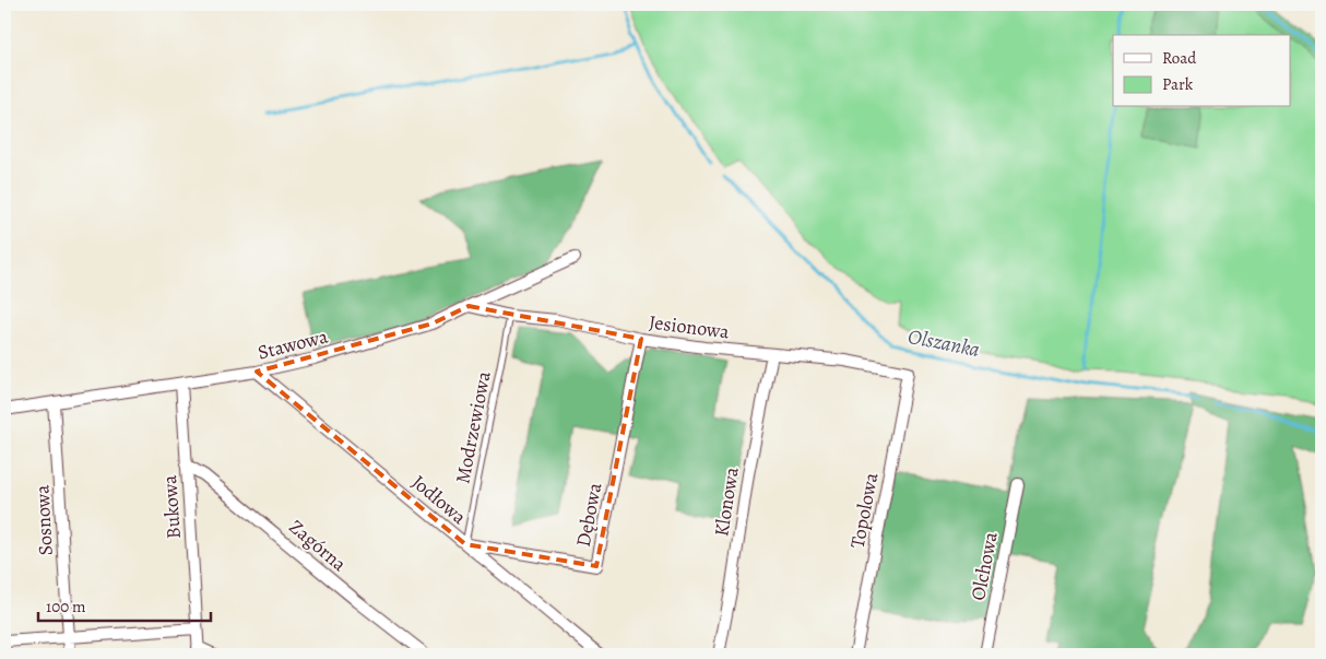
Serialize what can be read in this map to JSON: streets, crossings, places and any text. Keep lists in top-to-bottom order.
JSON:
{
  "streets": {
    "street": [
      "Jesionowa",
      "Stawowa",
      "Jodłowa",
      "Klonowa",
      "Bukowa",
      "Topolowa",
      "Dębowa",
      "Sosnowa",
      "Zagórna",
      "Olchowa"
    ],
    "lane": ["Modrzewiowa"]
  },
  "crossings": [
    ["Jesionowa", "Stawowa"],
    ["Jesionowa", "Modrzewiowa"],
    ["Jesionowa", "Klonowa"],
    ["Jesionowa", "Topolowa"],
    ["Jesionowa", "Dębowa"],
    ["Stawowa", "Jodłowa"],
    ["Stawowa", "Bukowa"],
    ["Stawowa", "Sosnowa"],
    ["Modrzewiowa", "Jodłowa"],
    ["Modrzewiowa", "Dębowa"],
    ["Jodłowa", "Dębowa"],
    ["Bukowa", "Zagórna"]
  ],
  "water": ["Olszanka"],
  "legend": ["Road", "Park"],
  "scale_bar": "100 m"
}
